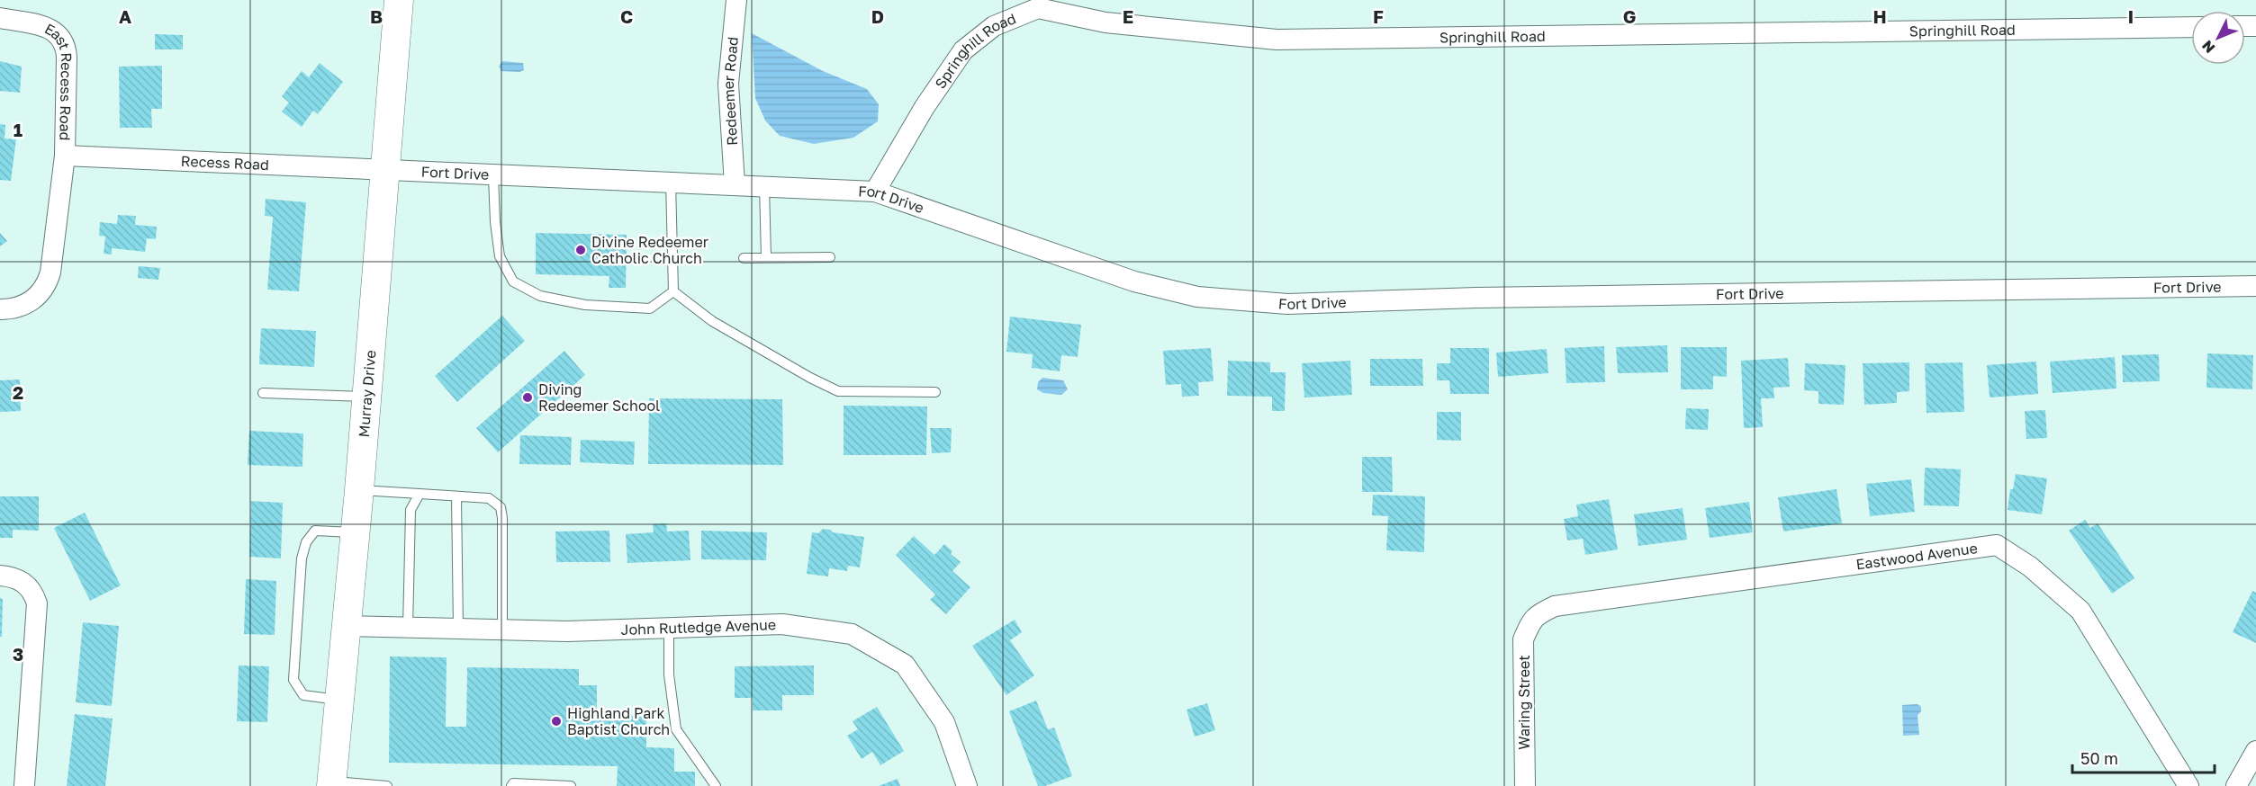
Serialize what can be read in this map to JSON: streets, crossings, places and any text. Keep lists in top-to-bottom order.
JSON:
{
  "streets": {
    "street": [
      "Springhill Road",
      "East Recess Road",
      "Redeemer Road",
      "Recess Road",
      "Fort Drive",
      "Murray Drive",
      "Eastwood Avenue",
      "John Rutledge Avenue",
      "Waring Street"
    ]
  },
  "crossings": [
    ["Springhill Road", "Fort Drive"],
    ["East Recess Road", "Recess Road"],
    ["Redeemer Road", "Fort Drive"],
    ["Recess Road", "Fort Drive"],
    ["Recess Road", "Murray Drive"],
    ["Fort Drive", "Murray Drive"],
    ["Murray Drive", "John Rutledge Avenue"],
    ["Eastwood Avenue", "Waring Street"]
  ],
  "places": ["Divine Redeemer Catholic Church", "Diving Redeemer School", "Highland Park Baptist Church"],
  "scale_bar": "50 m",
  "north": "bottom left",
  "grid": {
    "columns": [
      "A",
      "B",
      "C",
      "D",
      "E",
      "F",
      "G",
      "H",
      "I"
    ],
    "rows": ["1", "2", "3"]
  }
}
